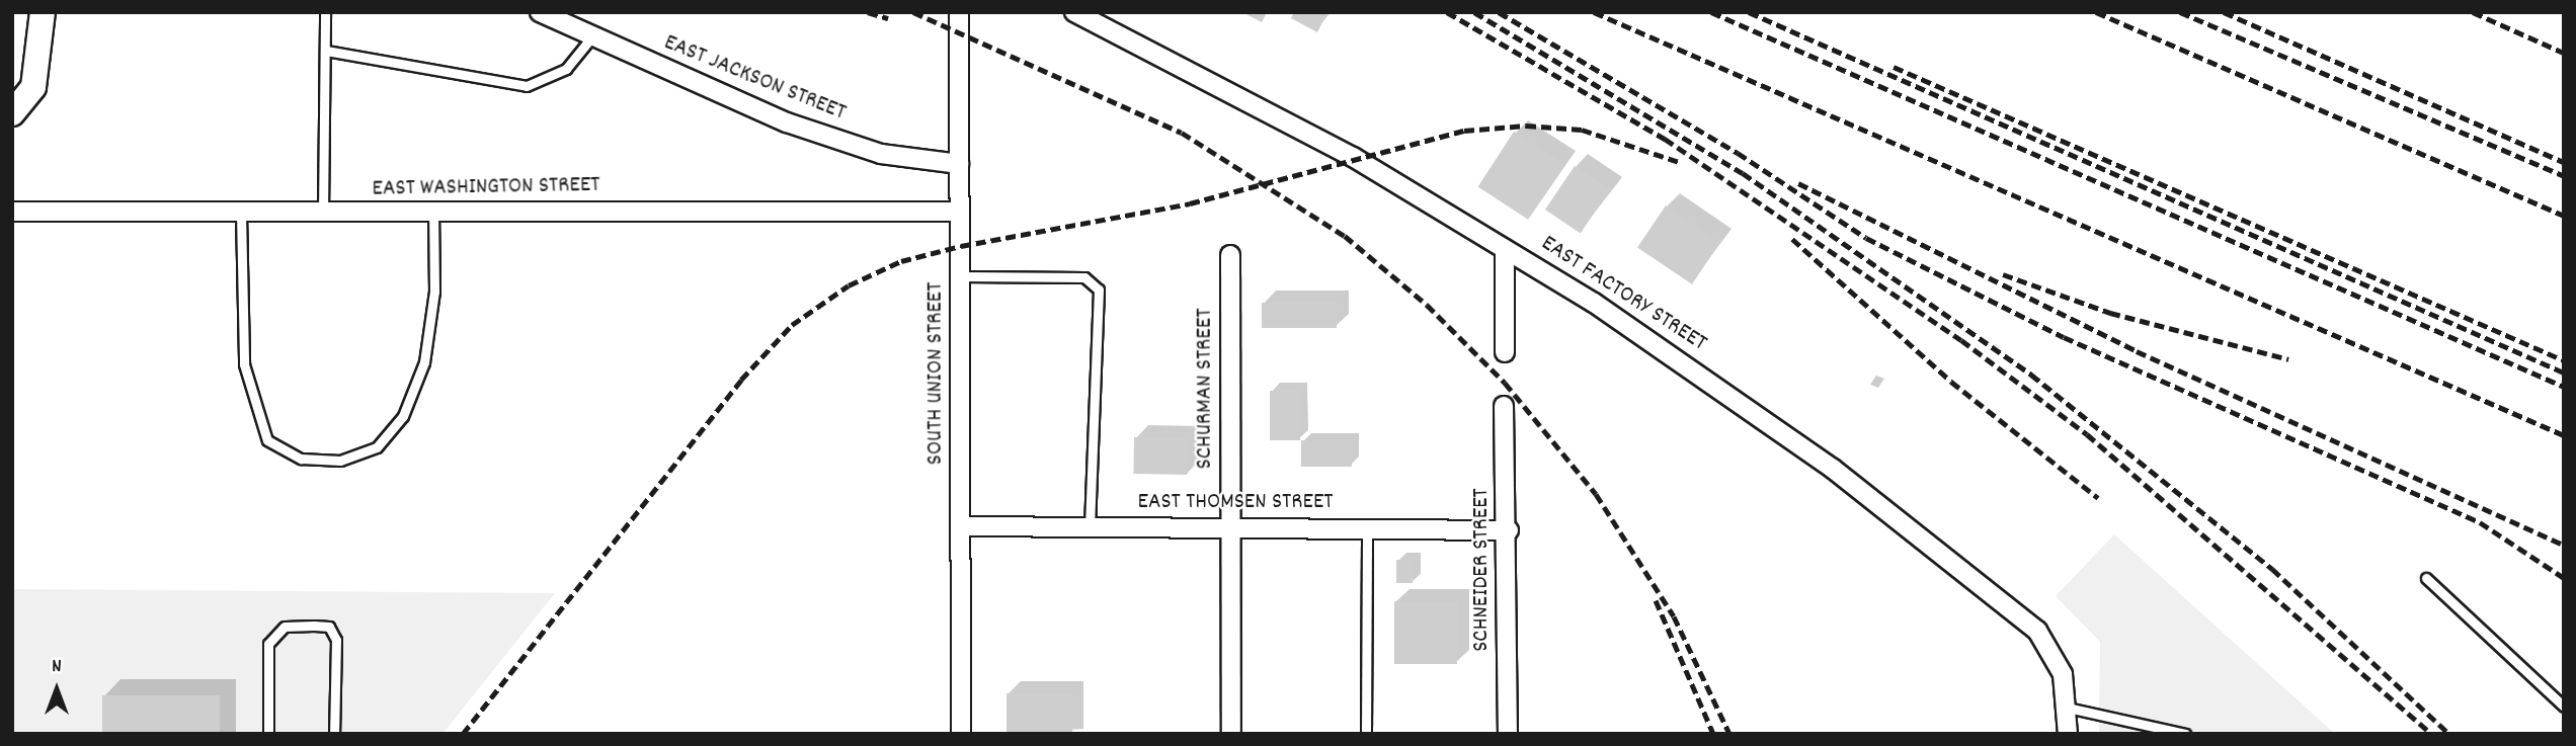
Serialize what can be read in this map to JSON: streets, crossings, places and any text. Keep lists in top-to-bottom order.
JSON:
{
  "streets": {
    "street": [
      "EAST JACKSON STREET",
      "EAST WASHINGTON STREET",
      "EAST FACTORY STREET",
      "SOUTH UNION STREET",
      "SCHURMAN STREET",
      "EAST THOMSEN STREET",
      "SCHNEIDER STREET"
    ]
  },
  "crossings": [
    ["EAST JACKSON STREET", "SOUTH UNION STREET"],
    ["EAST WASHINGTON STREET", "SOUTH UNION STREET"],
    ["SOUTH UNION STREET", "EAST THOMSEN STREET"],
    ["SCHURMAN STREET", "EAST THOMSEN STREET"],
    ["EAST THOMSEN STREET", "SCHNEIDER STREET"]
  ],
  "north": "top"
}
